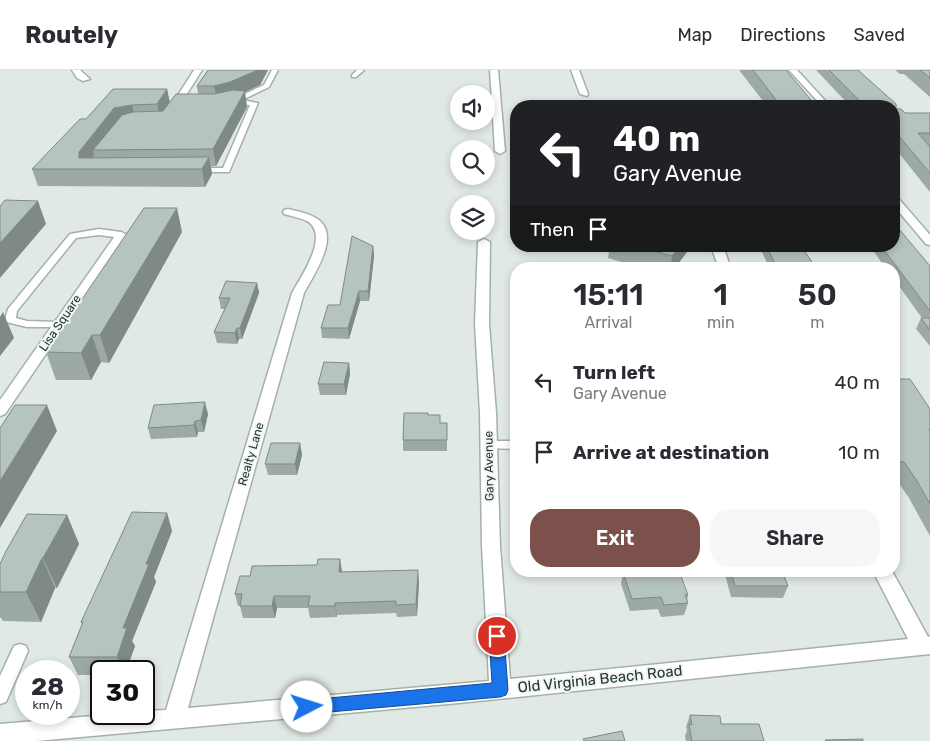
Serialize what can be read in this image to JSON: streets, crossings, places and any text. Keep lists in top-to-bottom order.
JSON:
{
  "streets": {
    "street": [
      "Lisa Square",
      "Realty Lane",
      "Gary Avenue",
      "Old Virginia Beach Road"
    ]
  },
  "crossings": [
    ["Realty Lane", "Old Virginia Beach Road"],
    ["Gary Avenue", "Old Virginia Beach Road"]
  ],
  "page": {
    "header": "Routely",
    "nav": ["Map", "Directions", "Saved"],
    "turn": ["40 m", "Gary Avenue"],
    "then": "Then",
    "eta": [
      "15:11",
      "Arrival",
      "1",
      "min",
      "50",
      "m"
    ],
    "list": [
      {
        "name": "Turn left",
        "note": "Gary Avenue",
        "value": "40 m"
      },
      {
        "name": "Arrive at destination",
        "value": "10 m"
      }
    ],
    "buttons": ["Exit", "Share"],
    "speed": "28 km/h",
    "limit": "30"
  }
}
